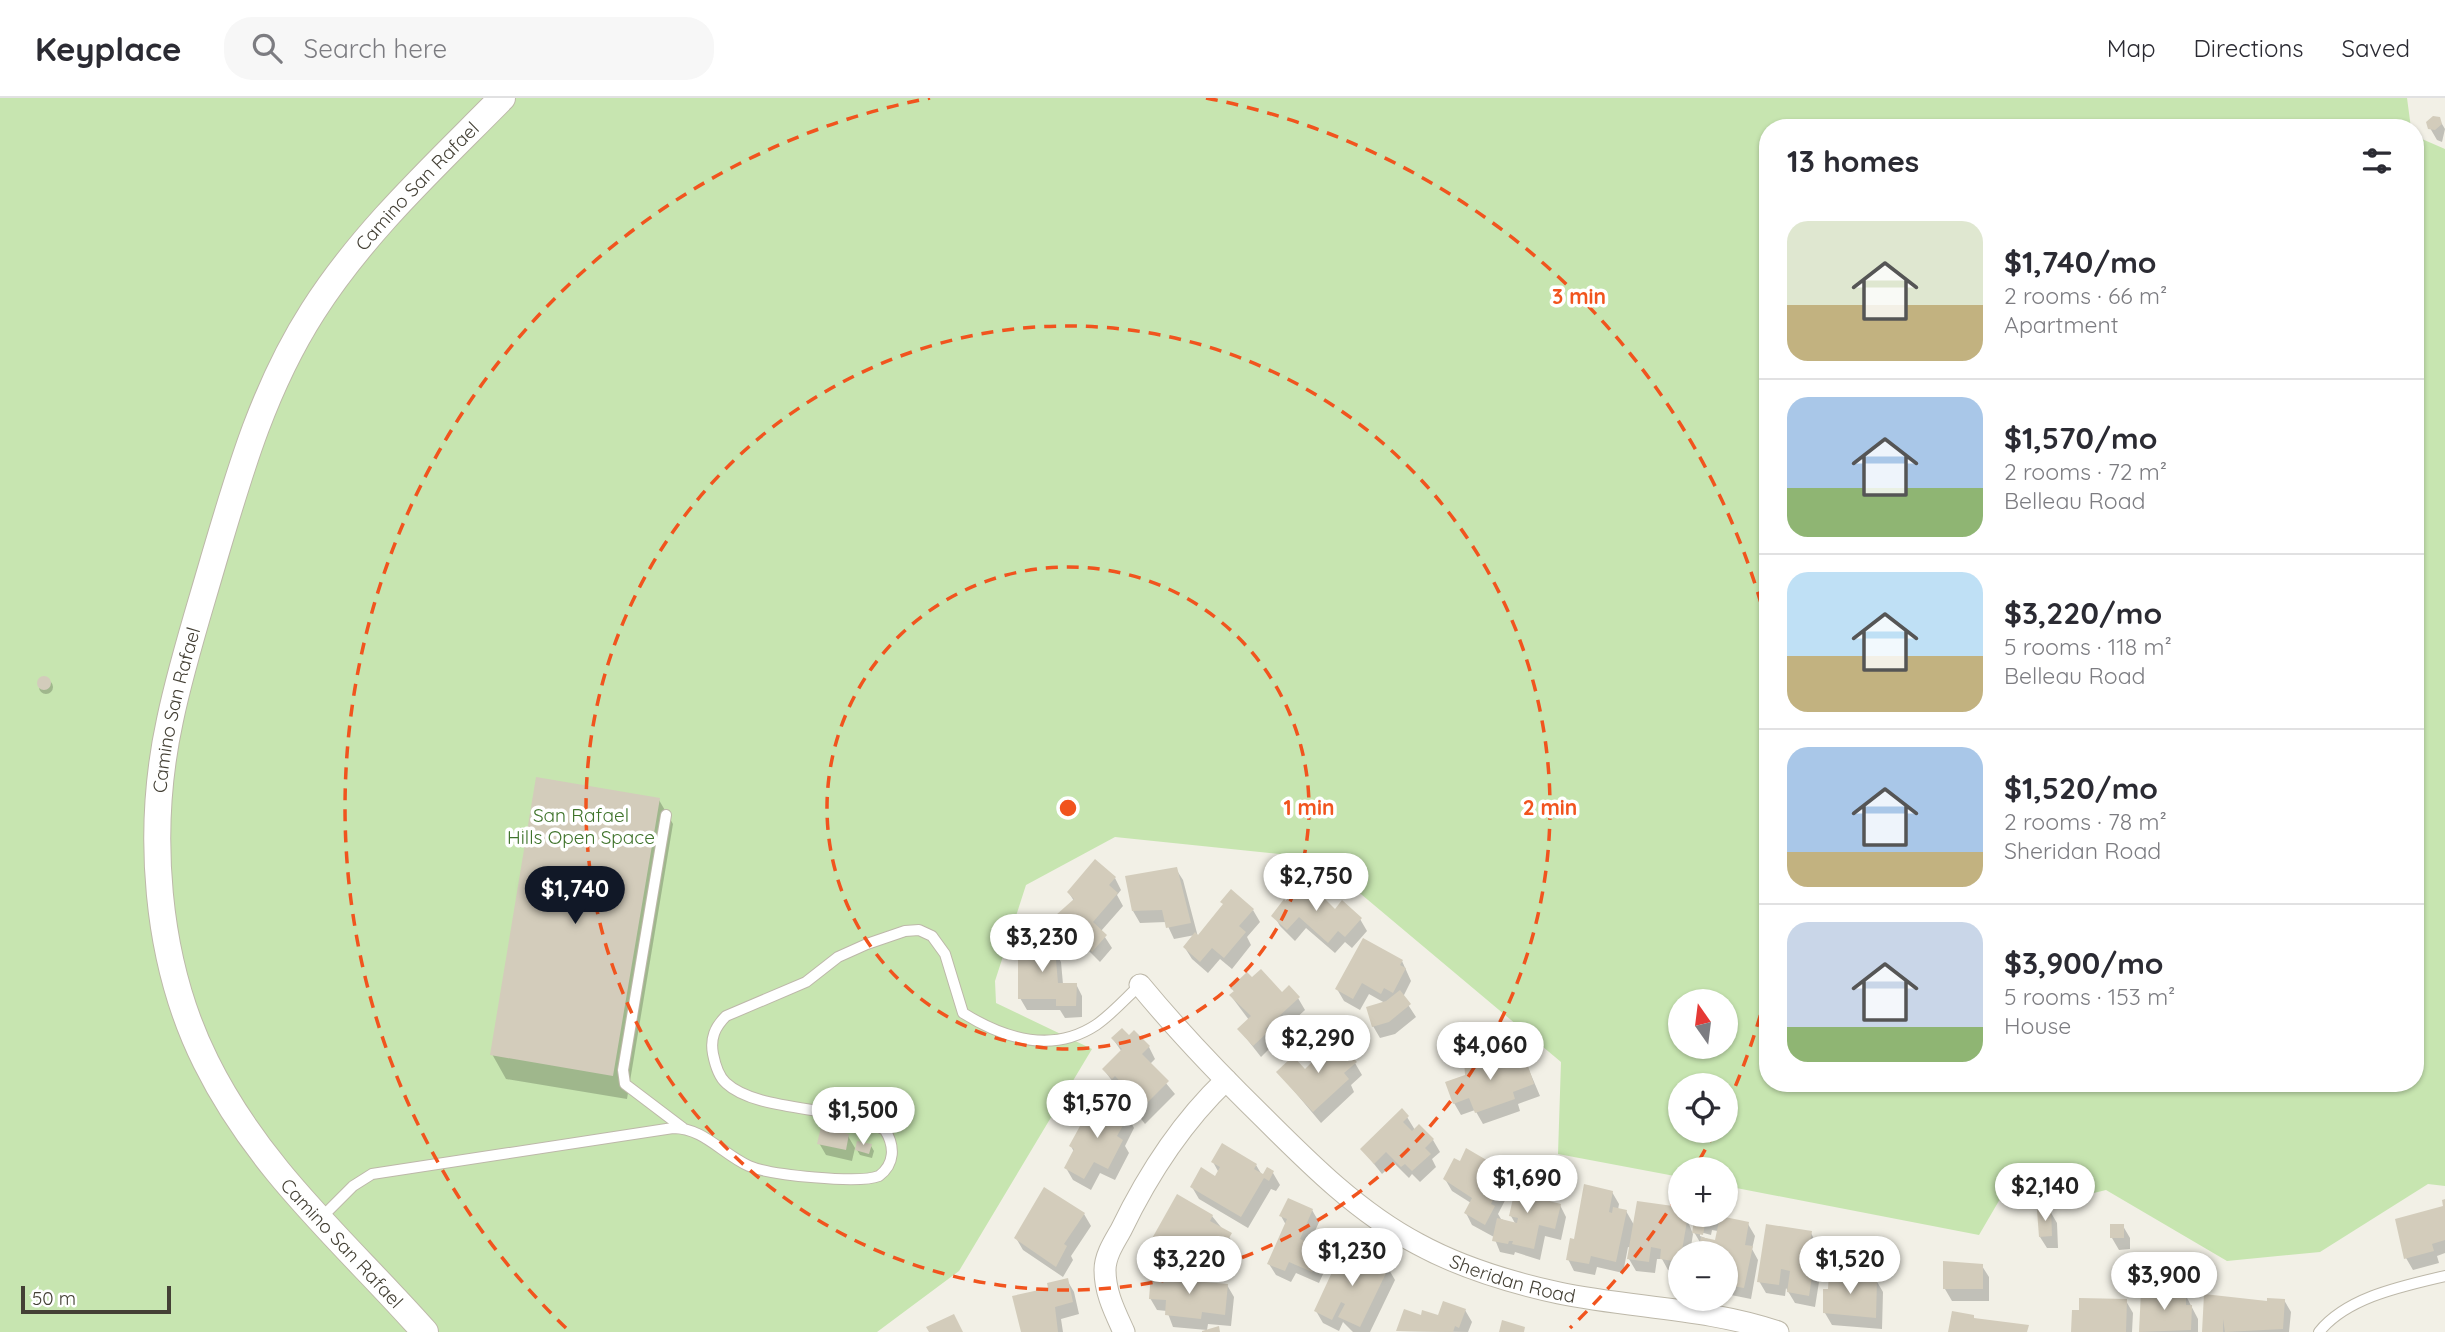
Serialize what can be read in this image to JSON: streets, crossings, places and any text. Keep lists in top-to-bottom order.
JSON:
{
  "streets": {
    "street": ["Camino San Rafael", "Sheridan Road"]
  },
  "parks": ["San Rafael Hills Open Space"],
  "scale_bar": "50 m",
  "north": "top",
  "page": {
    "header": "Keyplace",
    "search": "Search here",
    "nav": ["Map", "Directions", "Saved"],
    "heading": "13 homes",
    "list": [
      {
        "name": "$1,740/mo",
        "note": "2 rooms · 66 m² · Apartment"
      },
      {
        "name": "$1,570/mo",
        "note": "2 rooms · 72 m² · Belleau Road"
      },
      {
        "name": "$3,220/mo",
        "note": "5 rooms · 118 m² · Belleau Road"
      },
      {
        "name": "$1,520/mo",
        "note": "2 rooms · 78 m² · Sheridan Road"
      },
      {
        "name": "$3,900/mo",
        "note": "5 rooms · 153 m² · House"
      }
    ],
    "price": [
      "$2,750",
      "$1,740",
      "$3,230",
      "$2,290",
      "$4,060",
      "$1,570",
      "$1,500",
      "$1,690",
      "$2,140",
      "$1,230",
      "$3,220",
      "$1,520",
      "$3,900"
    ],
    "map_buttons": ["+", "−"],
    "scale": "50 m"
  },
  "rings": ["3 min", "1 min", "2 min"]
}
